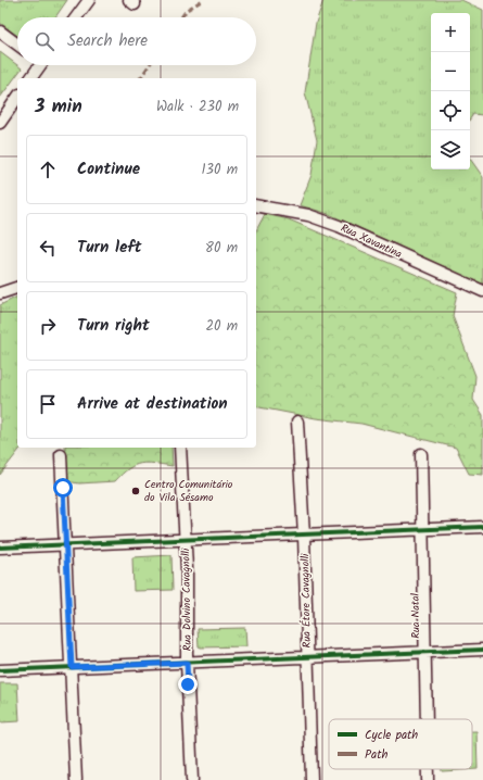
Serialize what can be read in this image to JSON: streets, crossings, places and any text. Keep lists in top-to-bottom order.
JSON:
{
  "streets": {
    "street": [
      "Rua Xavantina",
      "Rua Dolvino Cavagnolli",
      "Rua Étore Cavagnolli",
      "Rua Natal"
    ]
  },
  "places": ["Centro Comunitário do Vila Sésamo"],
  "legend": ["Cycle path", "Path"],
  "page": {
    "map_buttons": ["+", "−"],
    "search": "Search here",
    "heading": ["3 min", "Walk · 230 m"],
    "list": [
      ["Continue", "130 m"],
      ["Turn left", "80 m"],
      ["Turn right", "20 m"],
      "Arrive at destination"
    ]
  }
}
